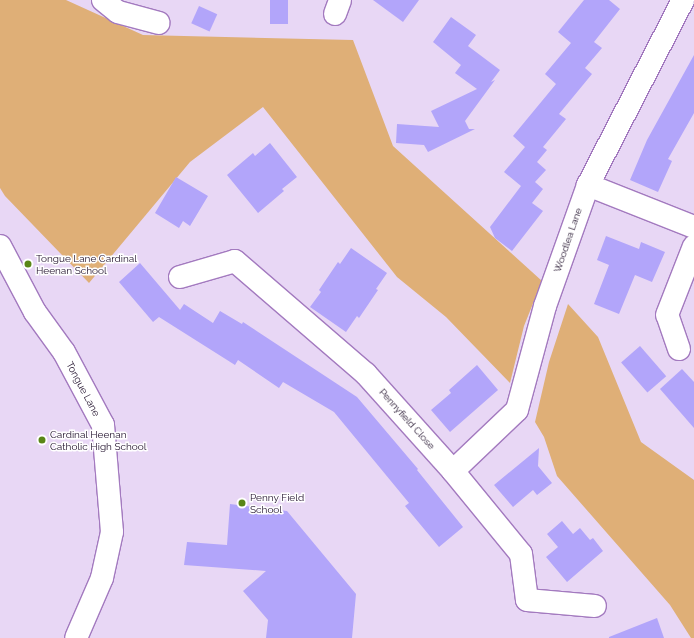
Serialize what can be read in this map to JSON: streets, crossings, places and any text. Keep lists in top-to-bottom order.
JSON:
{
  "streets": {
    "street": ["Woodlea Lane", "Tongue Lane", "Pennyfield Close"]
  },
  "crossings": [
    ["Woodlea Lane", "Pennyfield Close"]
  ],
  "places": ["Tongue Lane Cardinal Heenan School", "Cardinal Heenan Catholic High School", "Penny Field School"]
}
